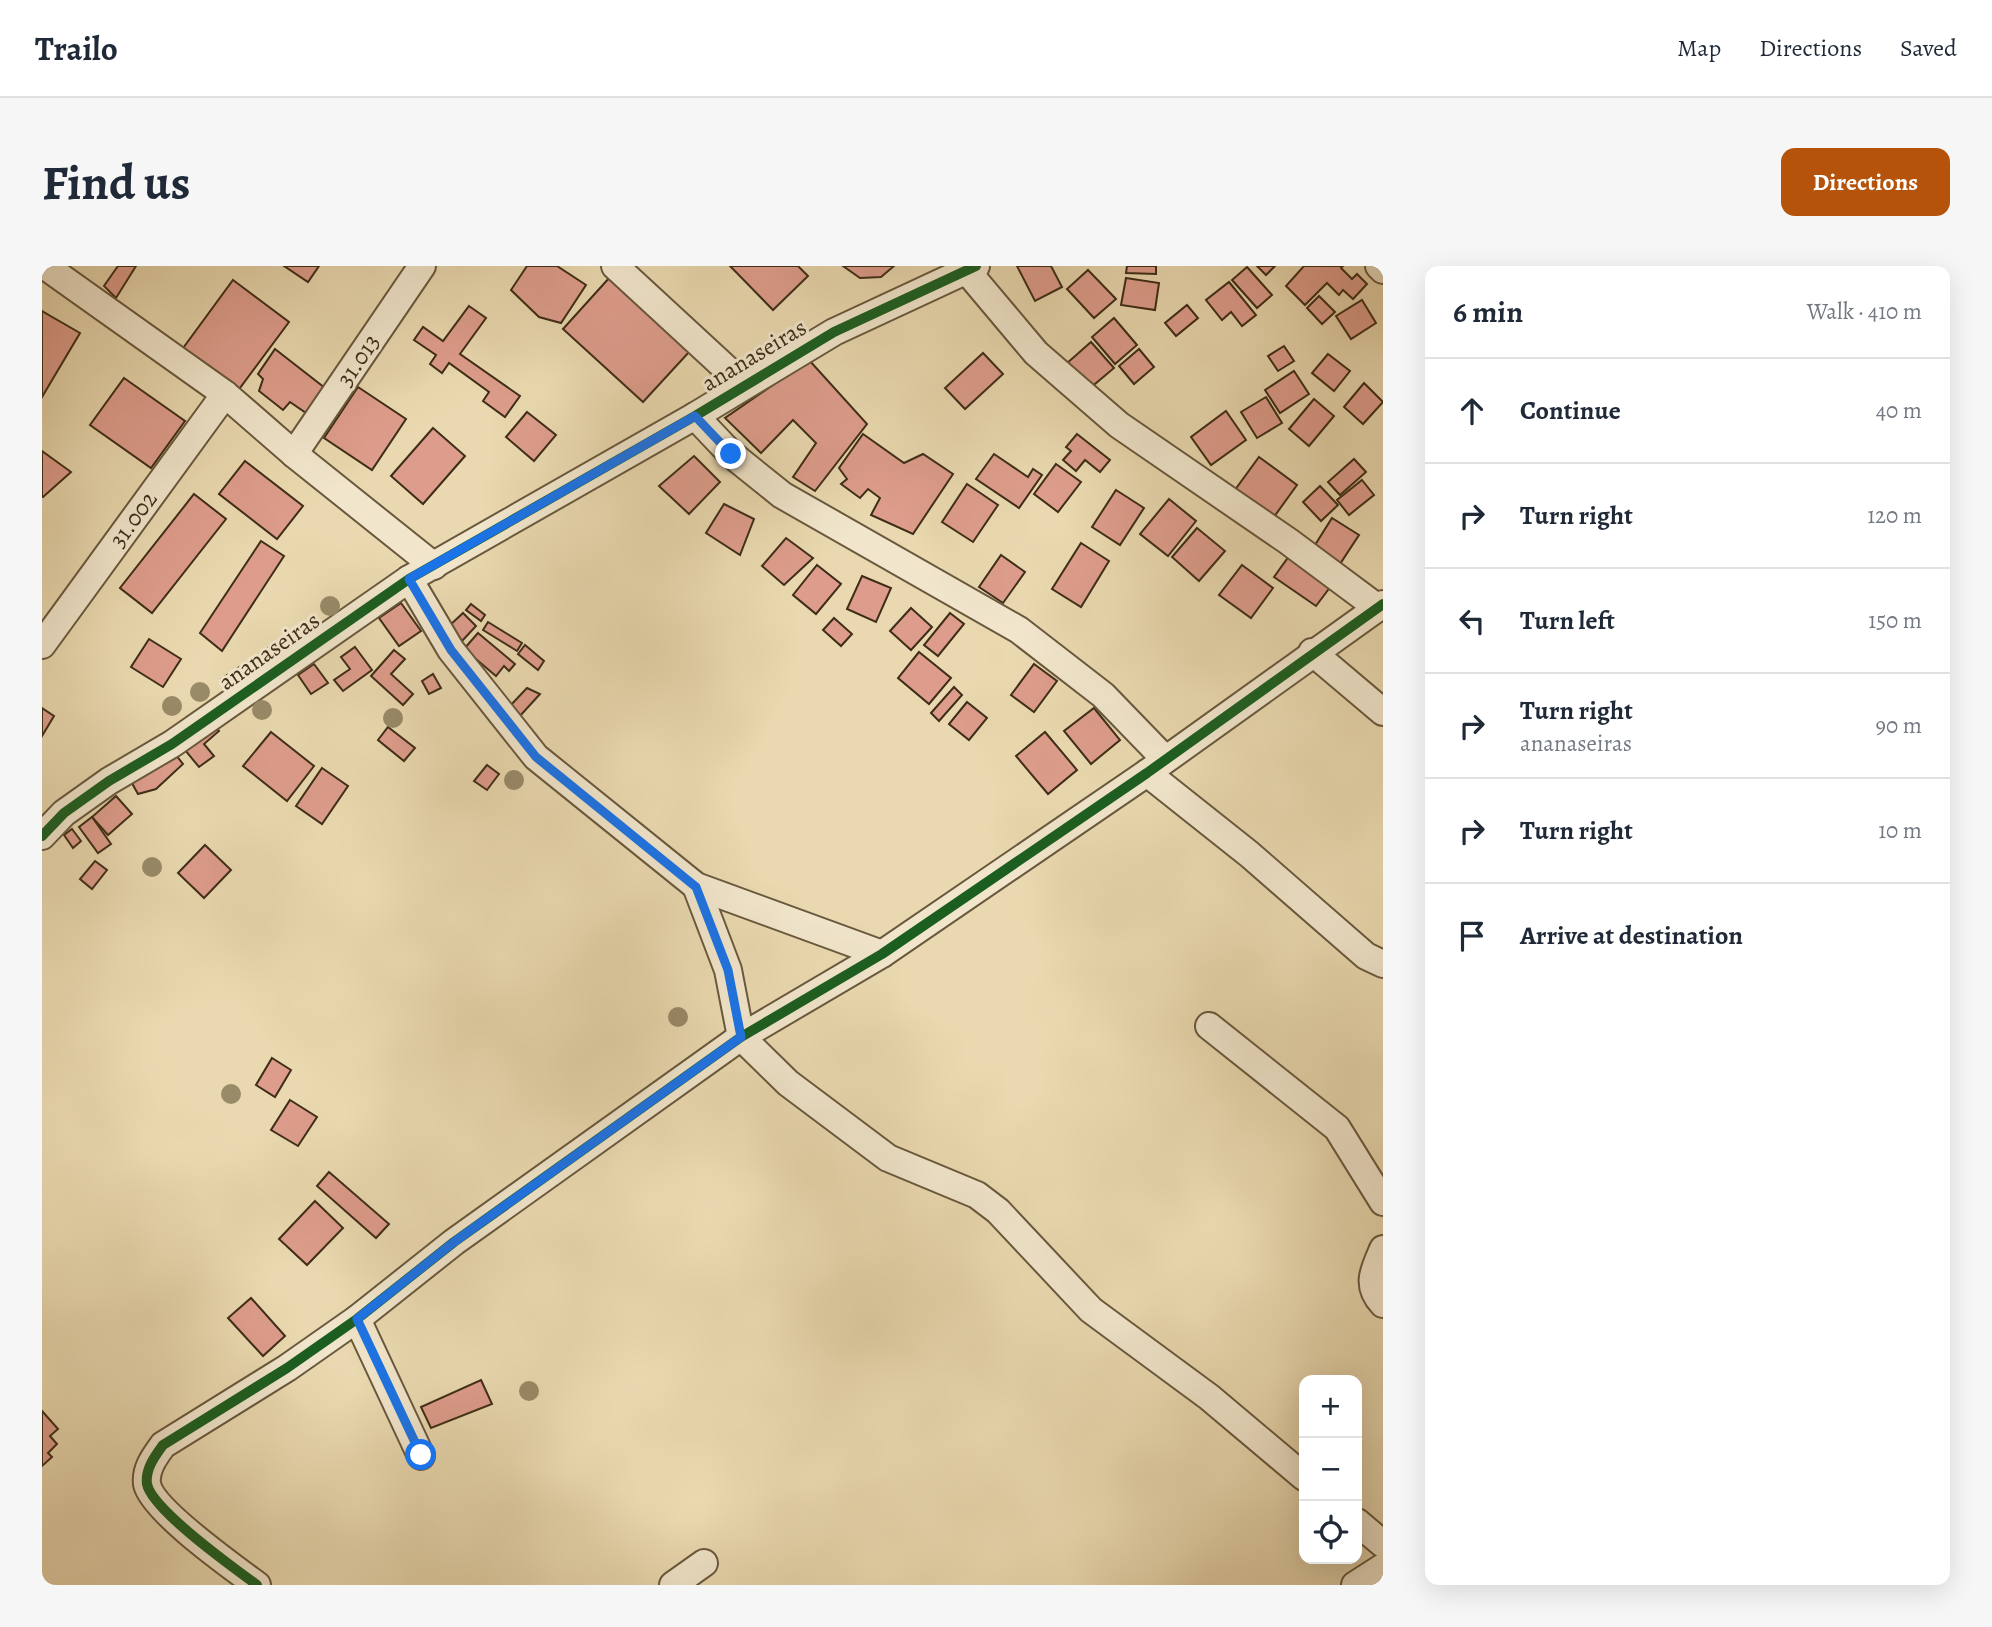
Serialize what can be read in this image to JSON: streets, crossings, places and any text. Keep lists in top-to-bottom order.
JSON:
{
  "streets": {
    "street": ["ananaseiras", "31.013", "31.002"]
  },
  "page": {
    "header": "Trailo",
    "nav": ["Map", "Directions", "Saved"],
    "buttons": "Directions",
    "title": "Find us",
    "heading": ["6 min", "Walk · 410 m"],
    "list": [
      ["Continue", "40 m"],
      ["Turn right", "120 m"],
      ["Turn left", "150 m"],
      ["Turn right", "ananaseiras", "90 m"],
      ["Turn right", "10 m"],
      "Arrive at destination"
    ],
    "map_buttons": ["+", "−"]
  }
}
